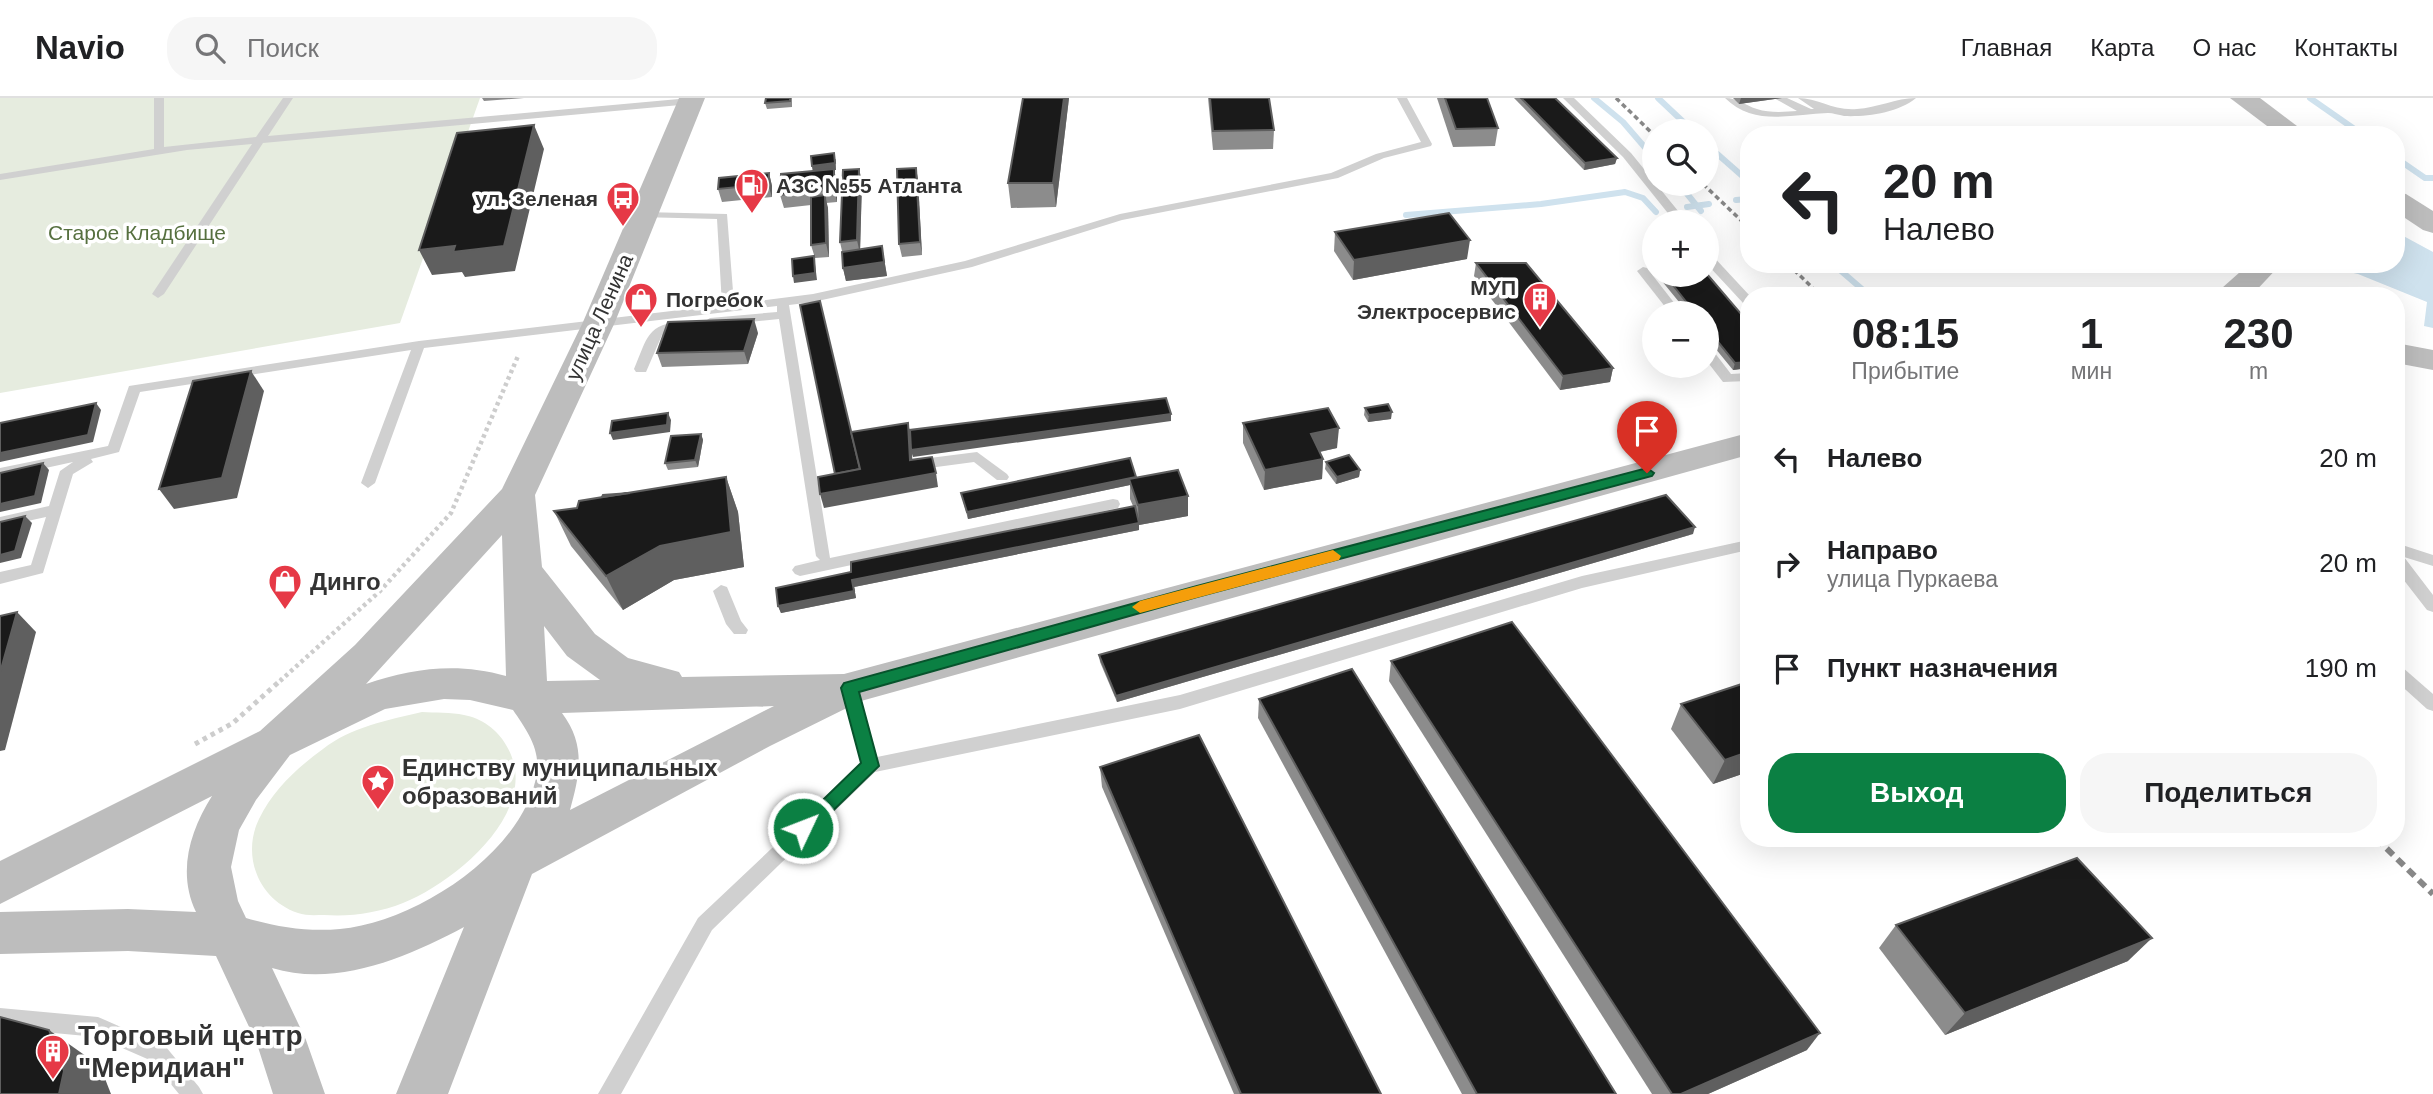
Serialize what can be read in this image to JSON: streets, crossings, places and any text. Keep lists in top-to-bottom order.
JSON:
{
  "streets": {
    "main road": ["улица Ленина"]
  },
  "parks": ["Старое Кладбище"],
  "places": {
    "fuel station": ["АЗС №55 Атланта"],
    "bus stop": ["ул. Зеленая"],
    "shop": ["Погребок", "Динго"],
    "building": ["МУП Электросервис", "Торговый центр \"Меридиан\""],
    "place": ["Единству муниципальных образований"]
  },
  "page": {
    "header": "Navio",
    "search": "Поиск",
    "nav": [
      "Главная",
      "Карта",
      "О нас",
      "Контакты"
    ],
    "map_buttons": ["+", "−"],
    "turn": ["20 m", "Налево"],
    "eta": [
      "08:15",
      "Прибытие",
      "1",
      "мин",
      "230",
      "m"
    ],
    "list": [
      {
        "name": "Налево",
        "value": "20 m"
      },
      {
        "name": "Направо",
        "note": "улица Пуркаева",
        "value": "20 m"
      },
      {
        "name": "Пункт назначения",
        "value": "190 m"
      }
    ],
    "buttons": ["Выход", "Поделиться"]
  }
}
